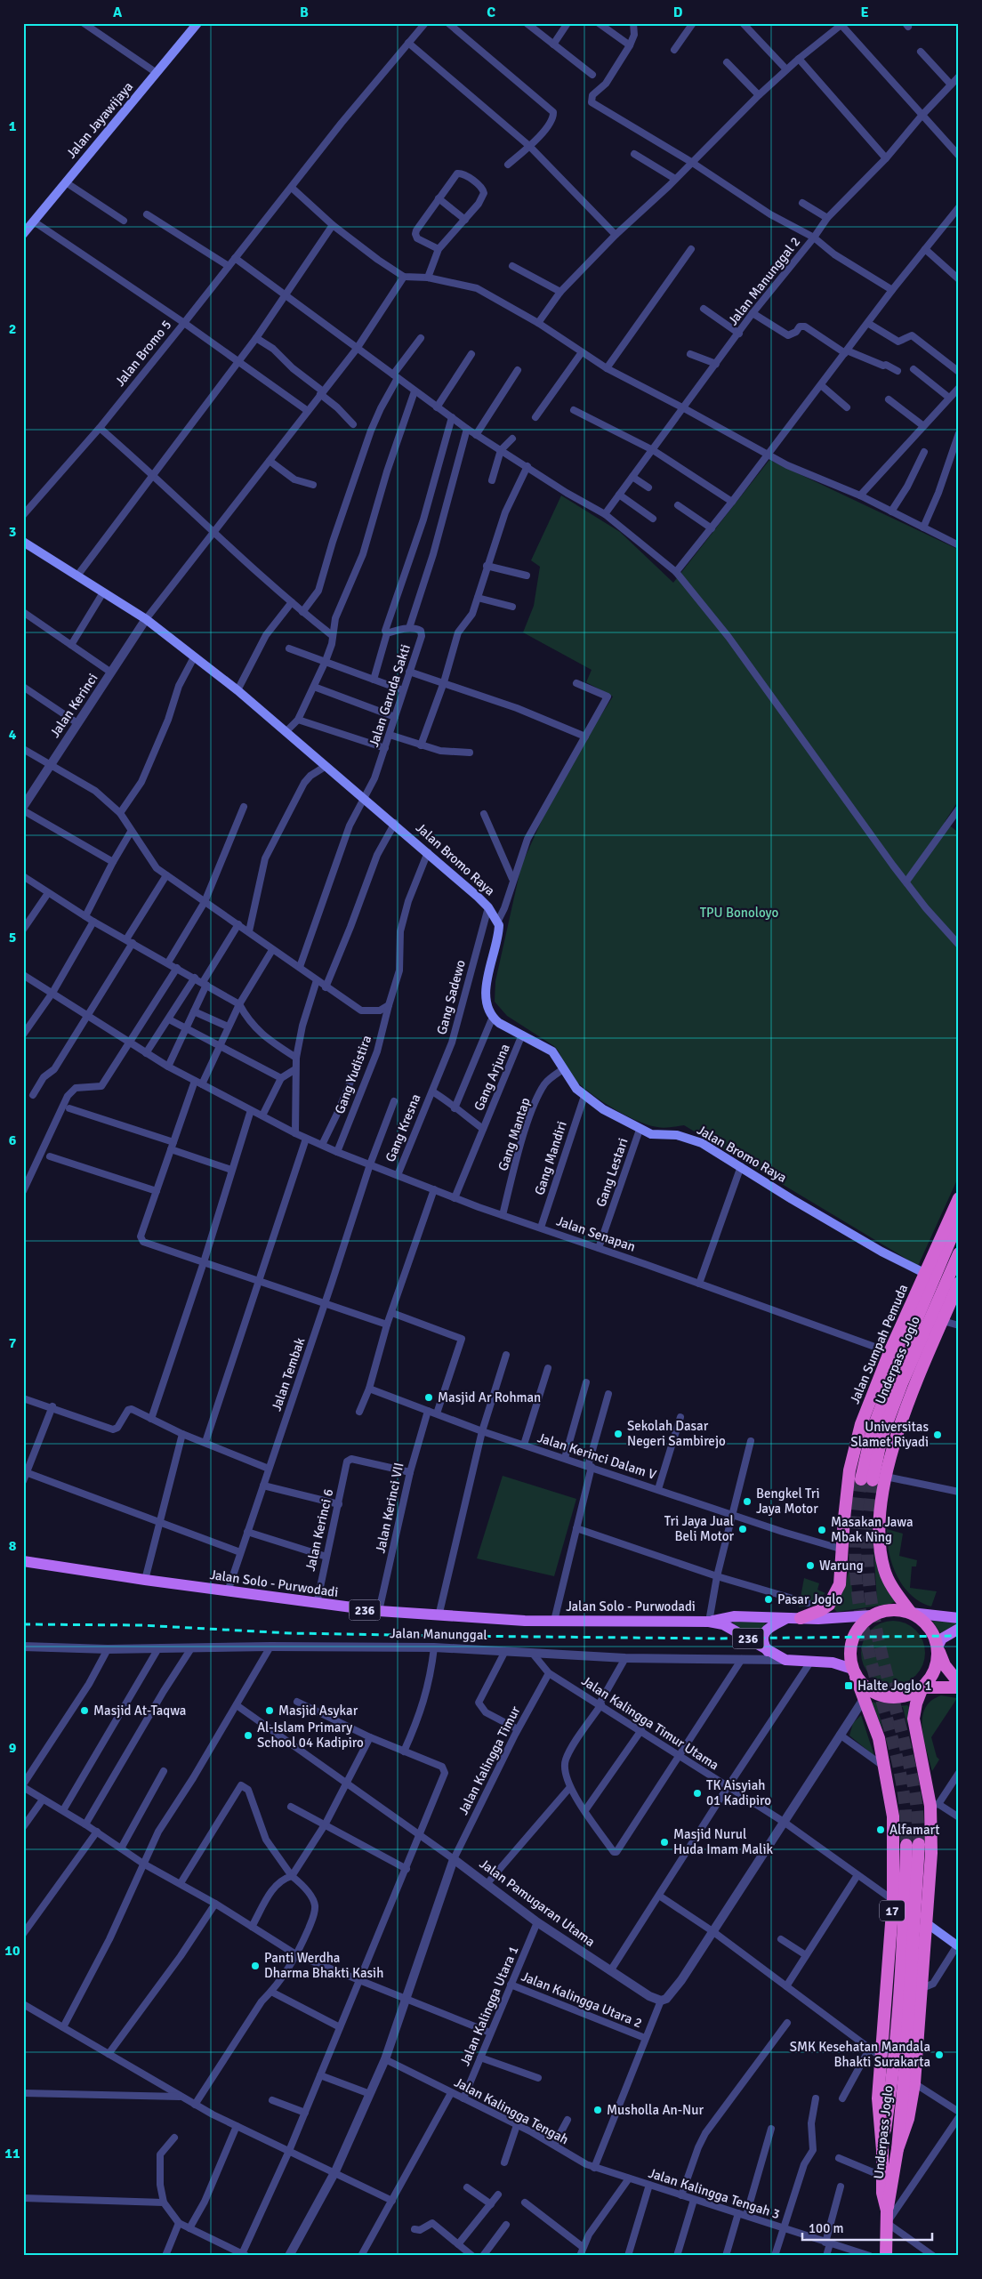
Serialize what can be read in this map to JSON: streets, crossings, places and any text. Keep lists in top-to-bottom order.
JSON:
{
  "streets": {
    "highway": ["Jalan Sumpah Pemuda", "Underpass Joglo", "17"],
    "main road": [
      "Jalan Jayawijaya",
      "Jalan Bromo Raya",
      "Jalan Solo - Purwodadi",
      "236",
      "Jalan Manunggal"
    ],
    "street": [
      "Jalan Manunggal 2",
      "Jalan Bromo 5",
      "Jalan Garuda Sakti",
      "Jalan Kerinci",
      "Gang Sadewo",
      "Gang Yudistira",
      "Gang Arjuna",
      "Gang Kresna",
      "Gang Mantap",
      "Gang Mandiri",
      "Gang Lestari",
      "Jalan Senapan",
      "Jalan Tembak",
      "Jalan Kerinci Dalam V",
      "Jalan Kerinci VII",
      "Jalan Kerinci 6",
      "Jalan Kalingga Timur Utama",
      "Jalan Kalingga Timur",
      "Jalan Pamugaran Utama",
      "Jalan Kalingga Utara 2",
      "Jalan Kalingga Utara 1",
      "Jalan Kalingga Tengah",
      "Jalan Kalingga Tengah 3"
    ]
  },
  "crossings": [
    ["Jalan Garuda Sakti", "Jalan Bromo Raya"],
    ["Jalan Kerinci", "Jalan Bromo Raya"],
    ["Jalan Bromo Raya", "Gang Sadewo"],
    ["Jalan Bromo Raya", "Gang Yudistira"],
    ["Jalan Bromo Raya", "Gang Arjuna"],
    ["Jalan Bromo Raya", "Gang Mantap"],
    ["Jalan Bromo Raya", "Gang Mandiri"],
    ["Jalan Bromo Raya", "Gang Lestari"],
    ["Jalan Bromo Raya", "Jalan Sumpah Pemuda"],
    ["Gang Sadewo", "Gang Kresna"],
    ["Gang Yudistira", "Jalan Senapan"],
    ["Gang Arjuna", "Jalan Senapan"],
    ["Gang Kresna", "Jalan Senapan"],
    ["Gang Mantap", "Jalan Senapan"],
    ["Gang Mandiri", "Jalan Senapan"],
    ["Gang Lestari", "Jalan Senapan"],
    ["Jalan Senapan", "Jalan Sumpah Pemuda"],
    ["Jalan Senapan", "Jalan Tembak"],
    ["Jalan Sumpah Pemuda", "Jalan Kerinci Dalam V"],
    ["Jalan Sumpah Pemuda", "Jalan Solo - Purwodadi"],
    ["Underpass Joglo", "17"],
    ["Jalan Tembak", "Jalan Solo - Purwodadi"],
    ["Jalan Kerinci Dalam V", "Jalan Kerinci VII"],
    ["Jalan Kerinci VII", "Jalan Kerinci 6"],
    ["Jalan Kerinci VII", "Jalan Solo - Purwodadi"],
    ["Jalan Kerinci 6", "Jalan Solo - Purwodadi"],
    ["Jalan Solo - Purwodadi", "Jalan Manunggal"],
    ["Jalan Solo - Purwodadi", "17"],
    ["Jalan Manunggal", "17"],
    ["Jalan Kalingga Timur Utama", "Jalan Kalingga Timur"],
    ["Jalan Kalingga Timur Utama", "17"],
    ["Jalan Kalingga Timur", "Jalan Pamugaran Utama"],
    ["Jalan Pamugaran Utama", "Jalan Kalingga Utara 1"],
    ["Jalan Kalingga Utara 2", "Jalan Kalingga Utara 1"],
    ["Jalan Kalingga Utara 1", "Jalan Kalingga Tengah"],
    ["Jalan Kalingga Tengah", "Jalan Kalingga Tengah 3"]
  ],
  "parks": ["TPU Bonoloyo"],
  "places": {
    "other": [
      "Masjid Ar Rohman",
      "Sekolah Dasar Negeri Sambirejo",
      "Universitas Slamet Riyadi",
      "Bengkel Tri Jaya Motor",
      "Tri Jaya Jual Beli Motor",
      "Masakan Jawa Mbak Ning",
      "Warung",
      "Pasar Joglo",
      "Masjid At-Taqwa",
      "Masjid Asykar",
      "Al-Islam Primary School 04 Kadipiro",
      "TK Aisyiah 01 Kadipiro",
      "Alfamart",
      "Masjid Nurul Huda Imam Malik",
      "Panti Werdha Dharma Bhakti Kasih",
      "SMK Kesehatan Mandala Bhakti Surakarta",
      "Musholla An-Nur"
    ],
    "transit": ["Halte Joglo 1"]
  },
  "scale_bar": "100 m",
  "grid": {
    "columns": [
      "A",
      "B",
      "C",
      "D",
      "E"
    ],
    "rows": [
      "1",
      "2",
      "3",
      "4",
      "5",
      "6",
      "7",
      "8",
      "9",
      "10",
      "11"
    ]
  }
}
